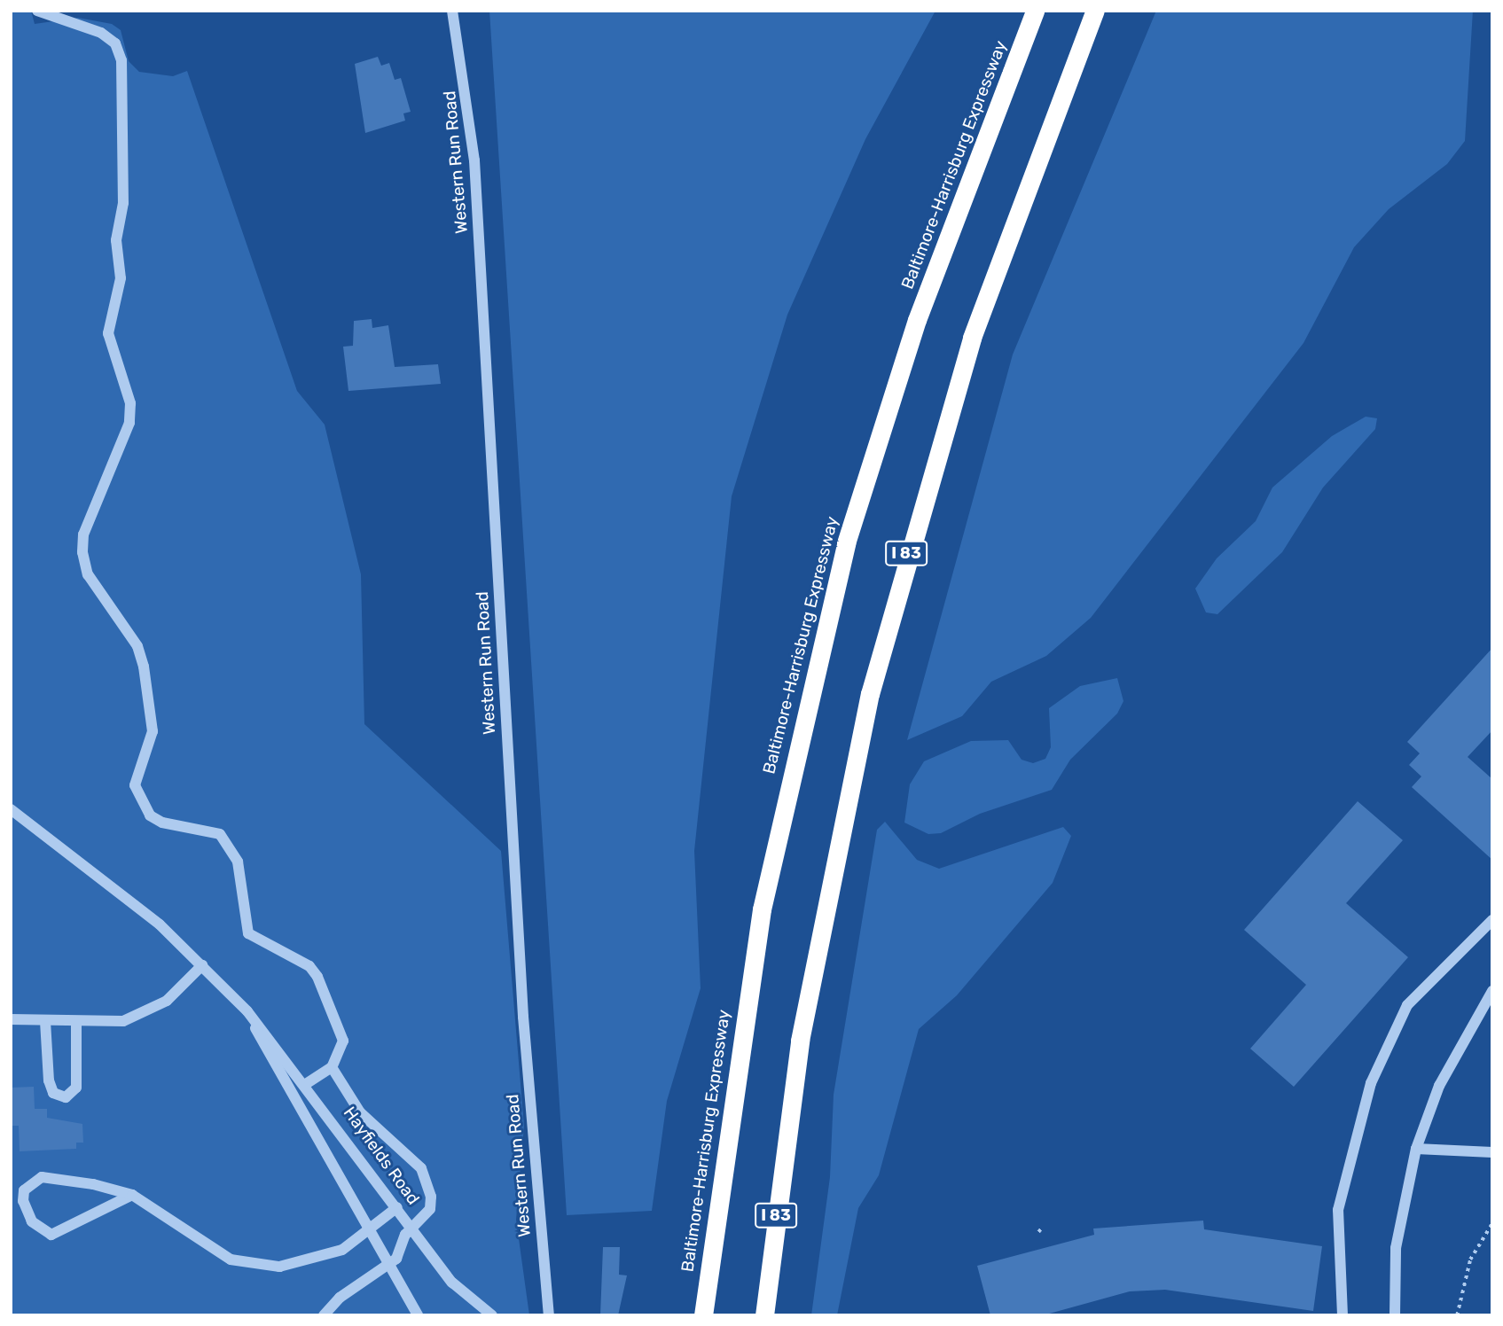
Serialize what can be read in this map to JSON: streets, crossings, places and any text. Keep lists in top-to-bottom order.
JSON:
{
  "streets": {
    "highway": ["Baltimore-Harrisburg Expressway", "I 83"],
    "street": ["Western Run Road", "Hayfields Road"]
  }
}
